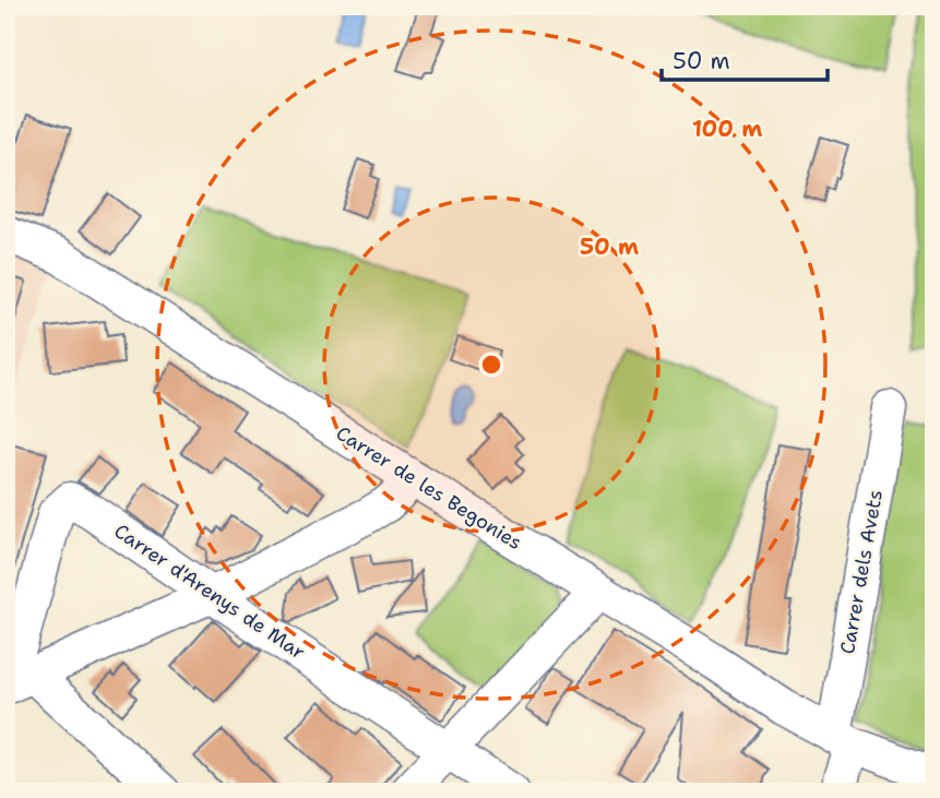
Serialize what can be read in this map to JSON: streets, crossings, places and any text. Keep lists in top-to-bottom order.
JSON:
{
  "streets": {
    "street": ["Carrer de les Begonies", "Carrer dels Avets", "Carrer d'Arenys de Mar"]
  },
  "crossings": [
    ["Carrer de les Begonies", "Carrer dels Avets"]
  ],
  "scale_bar": "50 m",
  "rings": ["100 m", "50 m"]
}
